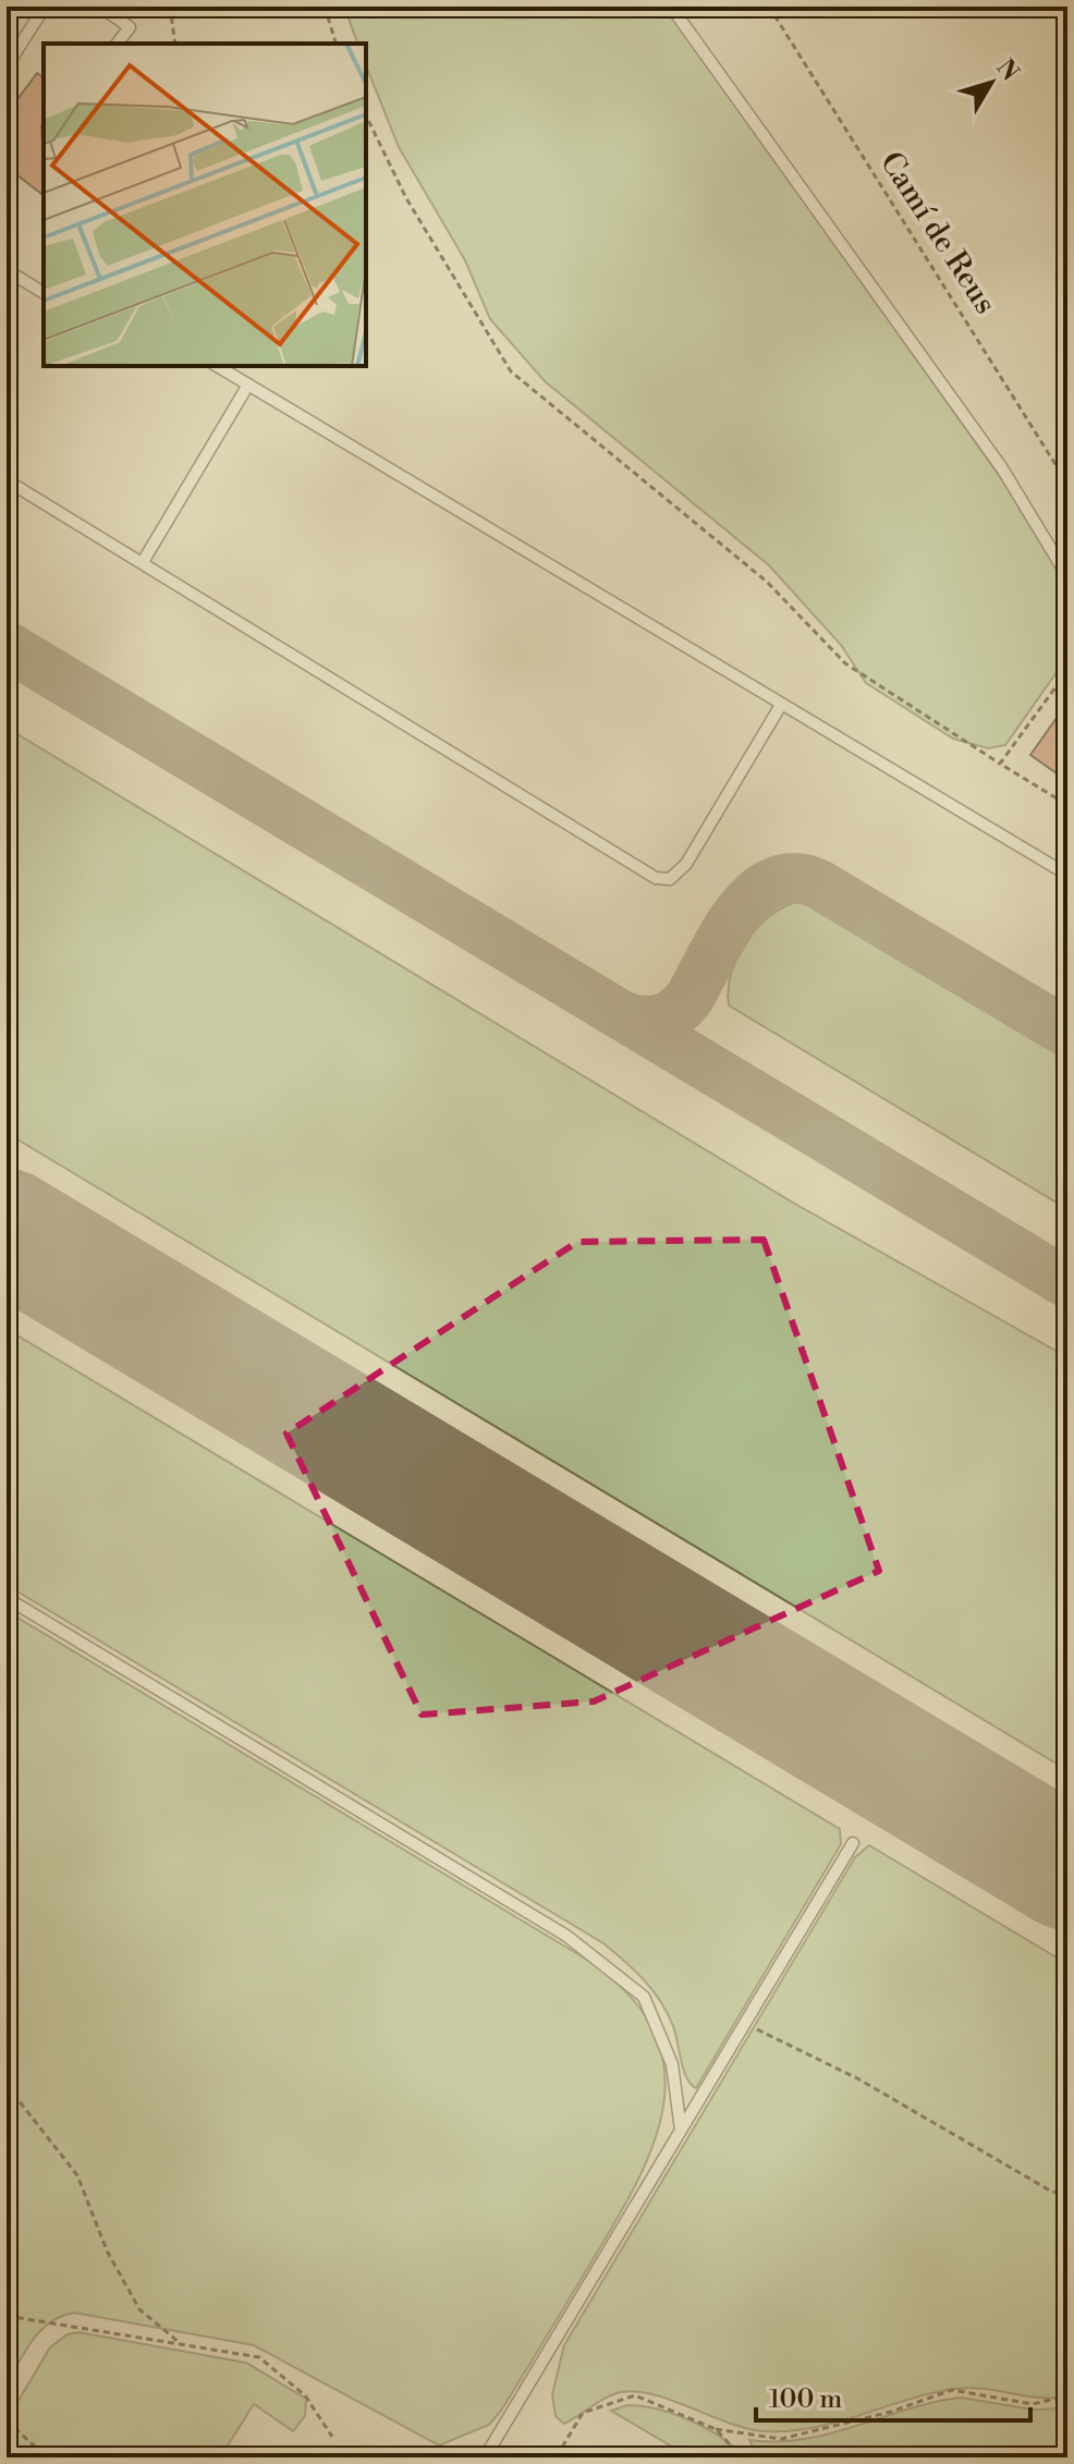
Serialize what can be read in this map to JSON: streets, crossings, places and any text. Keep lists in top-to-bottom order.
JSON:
{
  "streets": {
    "path": ["Camí de Reus"]
  },
  "scale_bar": "100 m",
  "north": "top right"
}
